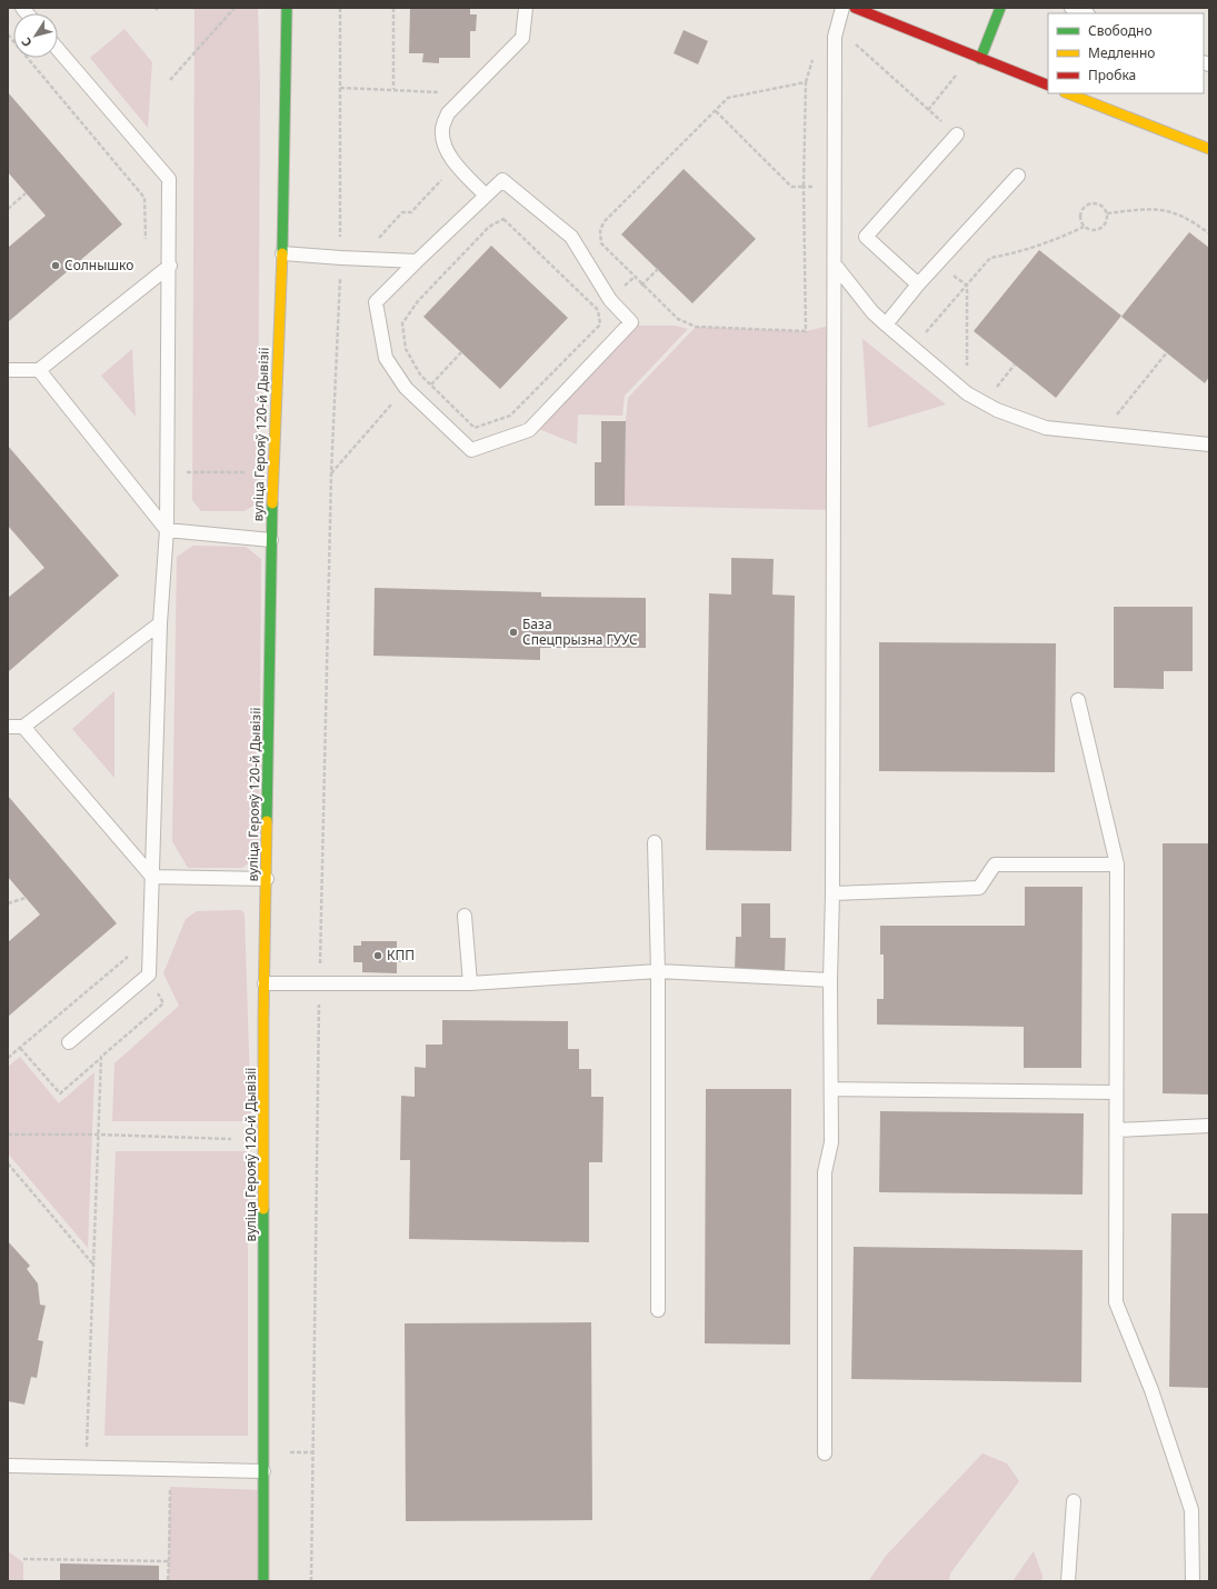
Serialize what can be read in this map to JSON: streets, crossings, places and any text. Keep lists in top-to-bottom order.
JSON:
{
  "streets": {
    "street": ["вуліца Герояў 120-й Дывізіі"]
  },
  "places": ["Солнышко", "База Спецпрызна ГУУС", "КПП"],
  "legend": ["Свободно", "Медленно", "Пробка"],
  "north": "bottom left"
}
